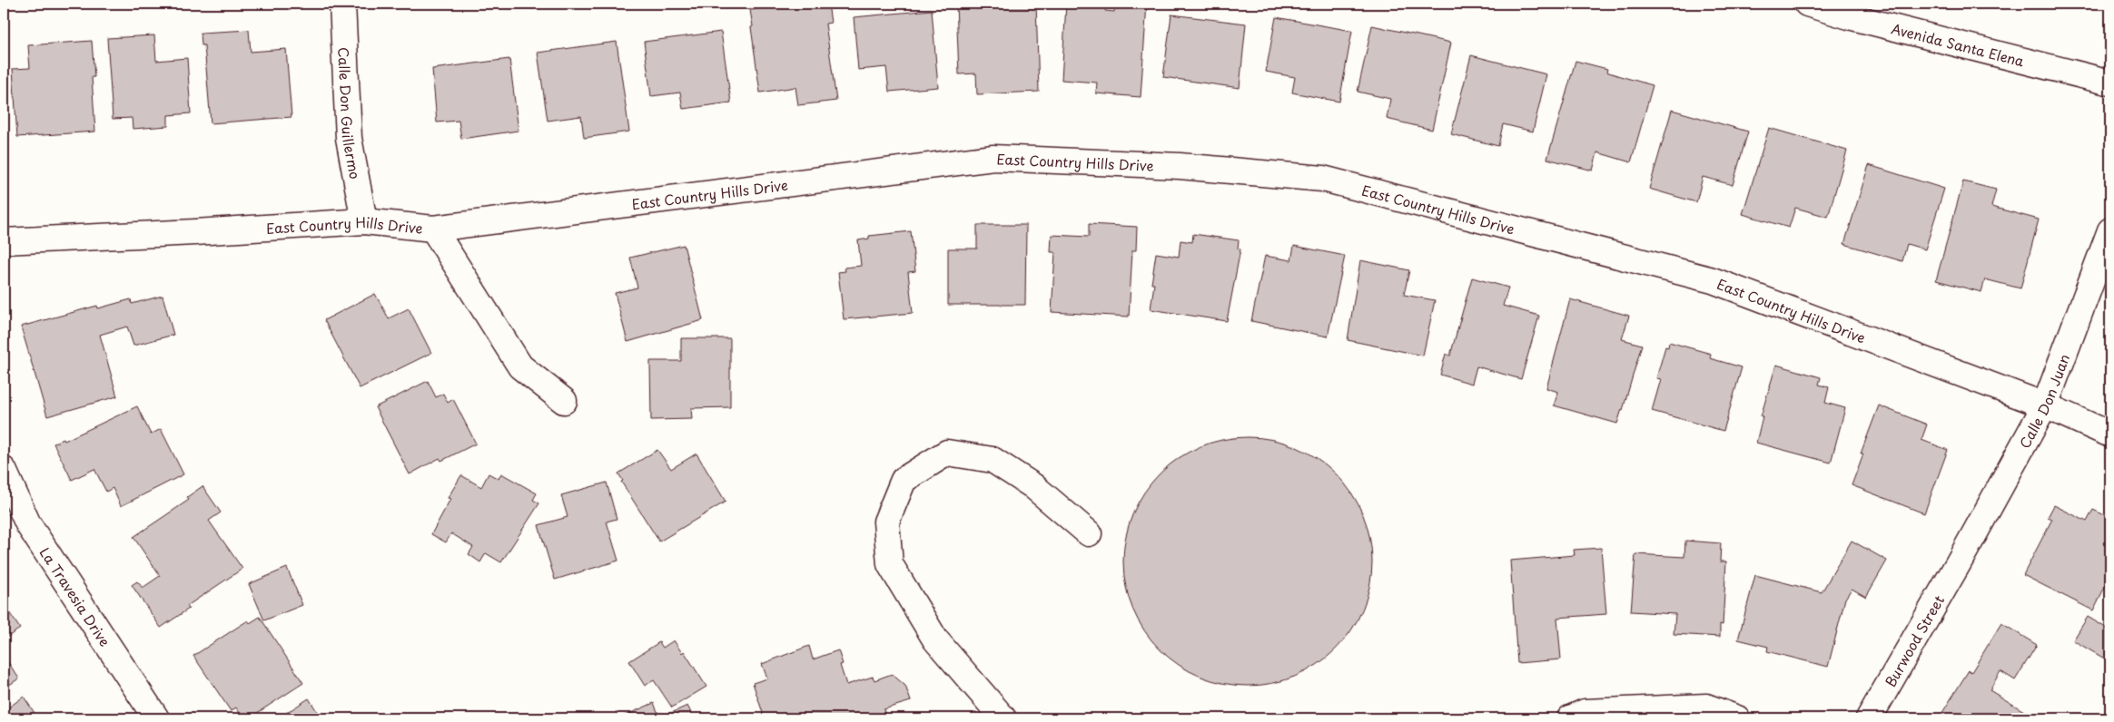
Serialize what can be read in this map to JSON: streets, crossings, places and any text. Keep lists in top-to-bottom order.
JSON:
{
  "streets": {
    "street": [
      "Avenida Santa Elena",
      "Calle Don Guillermo",
      "East Country Hills Drive",
      "Calle Don Juan",
      "La Travesia Drive",
      "Burwood Street"
    ]
  },
  "crossings": [
    ["Calle Don Guillermo", "East Country Hills Drive"],
    ["East Country Hills Drive", "Calle Don Juan"],
    ["Calle Don Juan", "Burwood Street"]
  ]
}
